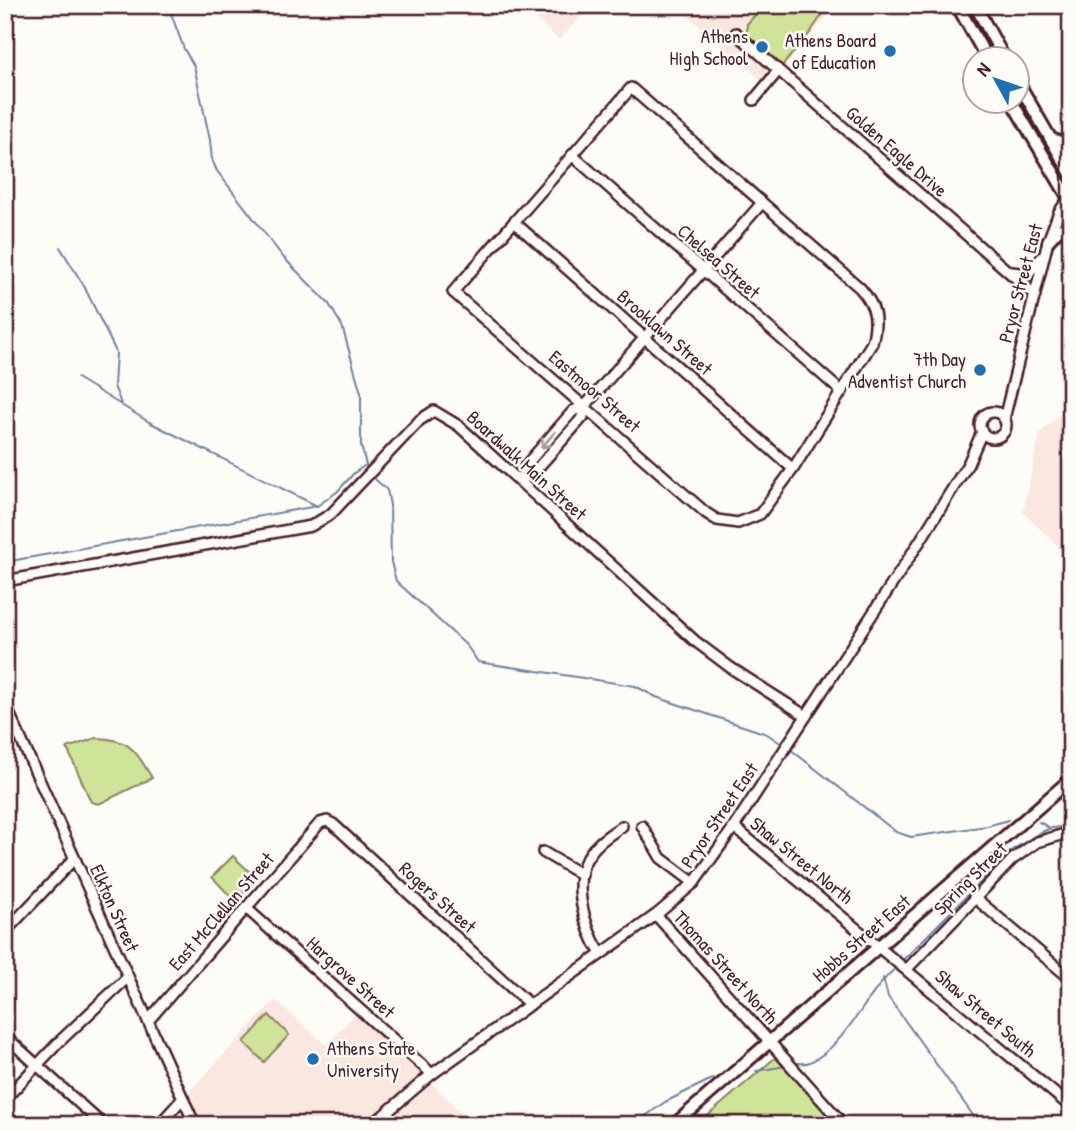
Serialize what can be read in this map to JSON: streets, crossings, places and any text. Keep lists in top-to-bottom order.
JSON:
{
  "streets": {
    "main road": ["Hobbs Street East"],
    "street": [
      "Golden Eagle Drive",
      "Chelsea Street",
      "Pryor Street East",
      "Brooklawn Street",
      "Eastmoor Street",
      "Boardwalk Main Street",
      "Shaw Street North",
      "Spring Street",
      "Rogers Street",
      "Elkton Street",
      "East McClellan Street",
      "Thomas Street North",
      "Hargrove Street",
      "Shaw Street South"
    ]
  },
  "crossings": [
    ["Golden Eagle Drive", "Pryor Street East"],
    ["Chelsea Street", "Eastmoor Street"],
    ["Pryor Street East", "Boardwalk Main Street"],
    ["Pryor Street East", "Shaw Street North"],
    ["Pryor Street East", "Rogers Street"],
    ["Pryor Street East", "Thomas Street North"],
    ["Pryor Street East", "Hargrove Street"],
    ["Brooklawn Street", "Eastmoor Street"],
    ["Shaw Street North", "Hobbs Street East"],
    ["Shaw Street North", "Shaw Street South"],
    ["Spring Street", "Shaw Street South"],
    ["Rogers Street", "East McClellan Street"],
    ["Elkton Street", "East McClellan Street"],
    ["East McClellan Street", "Hargrove Street"],
    ["Hobbs Street East", "Thomas Street North"],
    ["Hobbs Street East", "Shaw Street South"]
  ],
  "places": [
    "Athens High School",
    "Athens Board of Education",
    "7th Day Adventist Church",
    "Athens State University"
  ],
  "north": "top left"
}
